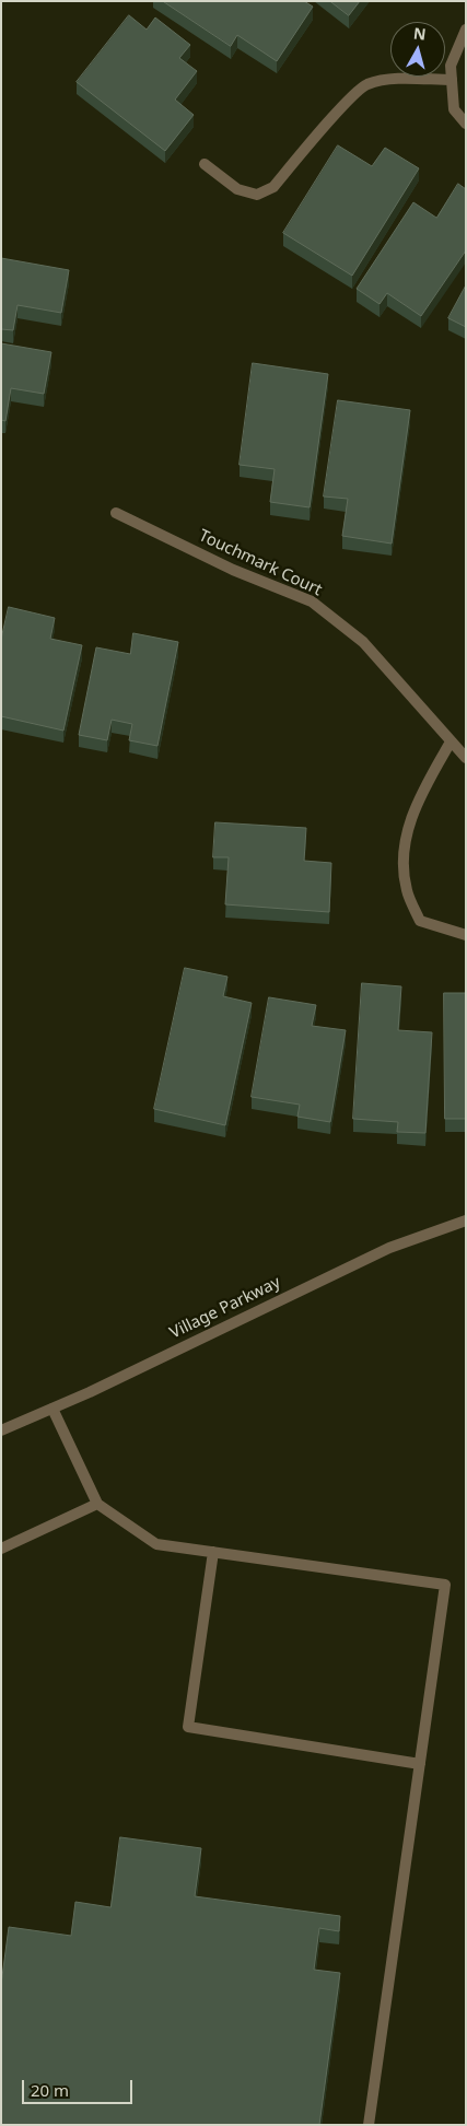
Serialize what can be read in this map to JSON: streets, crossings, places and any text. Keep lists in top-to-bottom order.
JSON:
{
  "streets": {
    "street": ["Touchmark Court", "Village Parkway"]
  },
  "scale_bar": "20 m",
  "north": "top"
}
